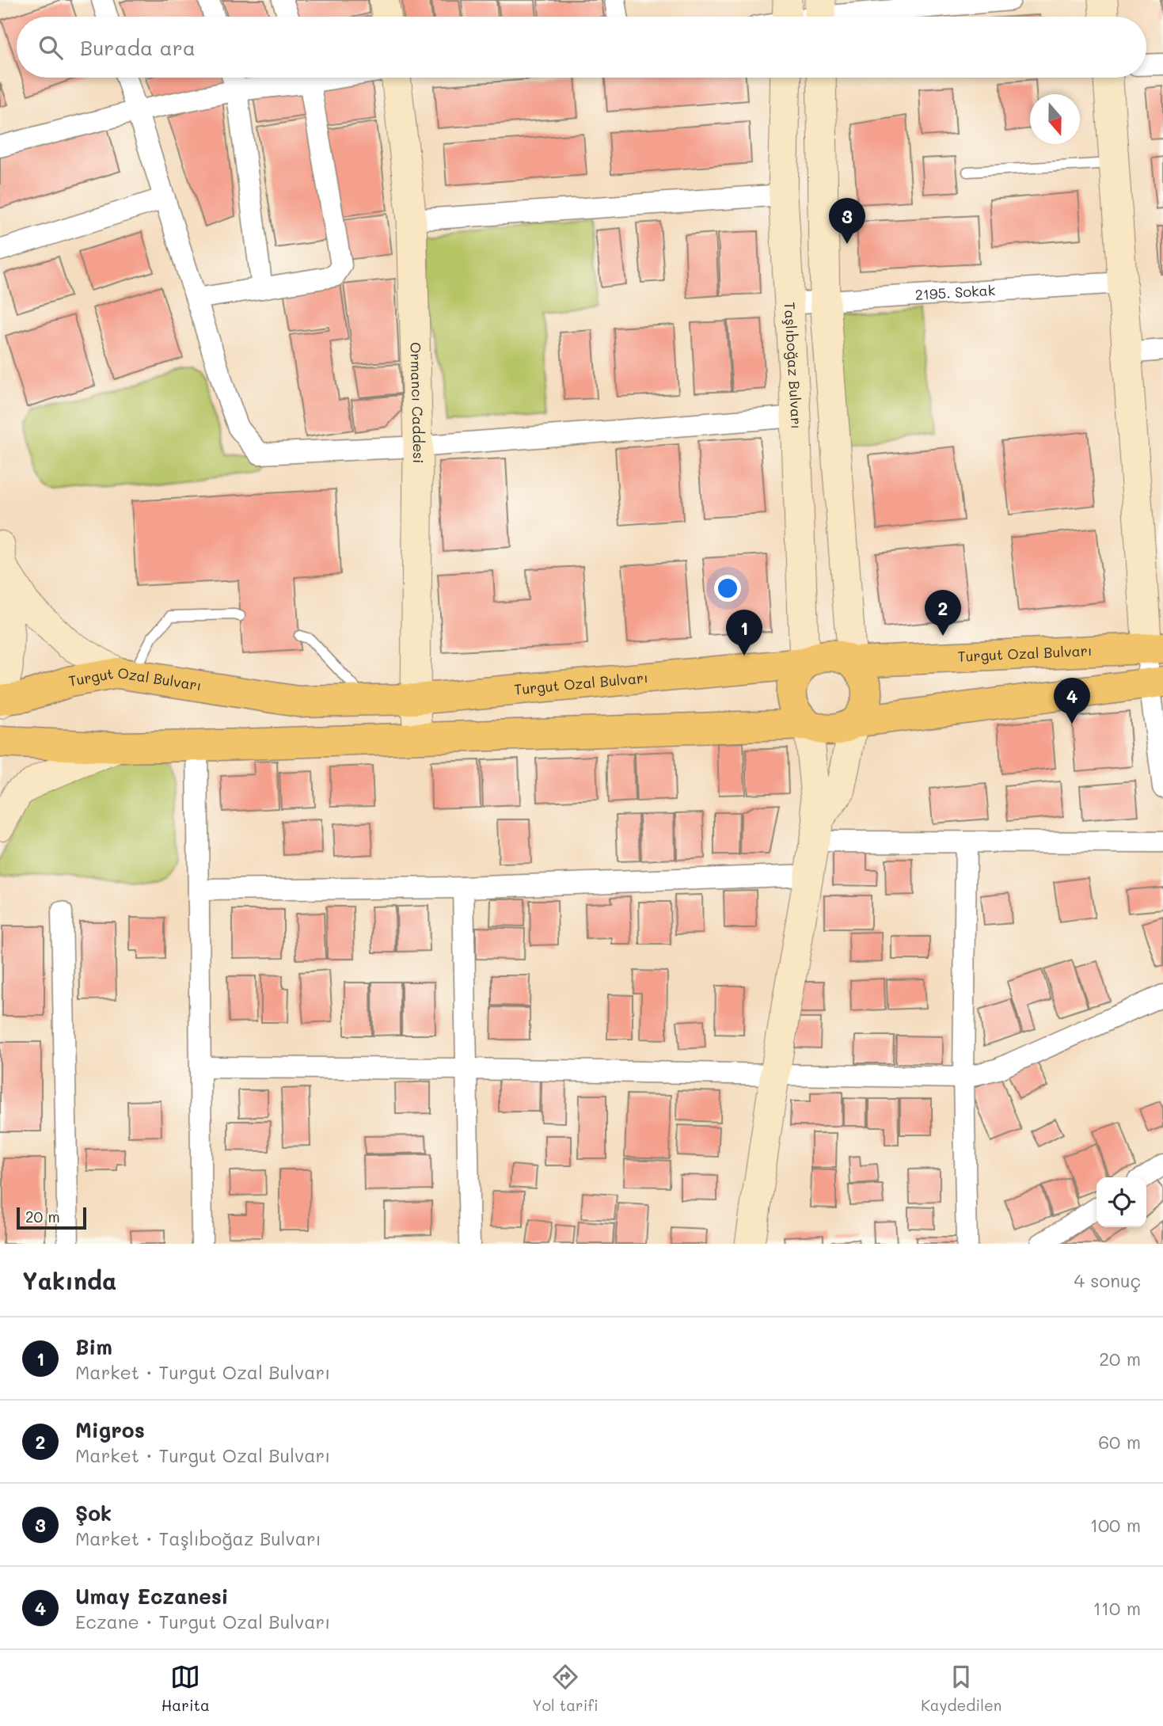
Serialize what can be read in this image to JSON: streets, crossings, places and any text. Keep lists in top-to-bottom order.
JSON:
{
  "streets": {
    "main road": ["Turgut Ozal Bulvarı"],
    "street": ["2195. Sokak", "Taşlıboğaz Bulvarı", "Ormancı Caddesi"]
  },
  "crossings": [
    ["2195. Sokak", "Taşlıboğaz Bulvarı"],
    ["Taşlıboğaz Bulvarı", "Turgut Ozal Bulvarı"],
    ["Ormancı Caddesi", "Turgut Ozal Bulvarı"]
  ],
  "scale_bar": "20 m",
  "north": "bottom",
  "page": {
    "search": "Burada ara",
    "pins": [
      "3",
      "2",
      "1",
      "4"
    ],
    "scale": "20 m",
    "heading": ["Yakında", "4 sonuç"],
    "list": [
      {
        "mark": "1",
        "name": "Bim",
        "note": "Market · Turgut Ozal Bulvarı",
        "value": "20 m"
      },
      {
        "mark": "2",
        "name": "Migros",
        "note": "Market · Turgut Ozal Bulvarı",
        "value": "60 m"
      },
      {
        "mark": "3",
        "name": "Şok",
        "note": "Market · Taşlıboğaz Bulvarı",
        "value": "100 m"
      },
      {
        "mark": "4",
        "name": "Umay Eczanesi",
        "note": "Eczane · Turgut Ozal Bulvarı",
        "value": "110 m"
      }
    ],
    "nav": ["Harita", "Yol tarifi", "Kaydedilen"]
  }
}
